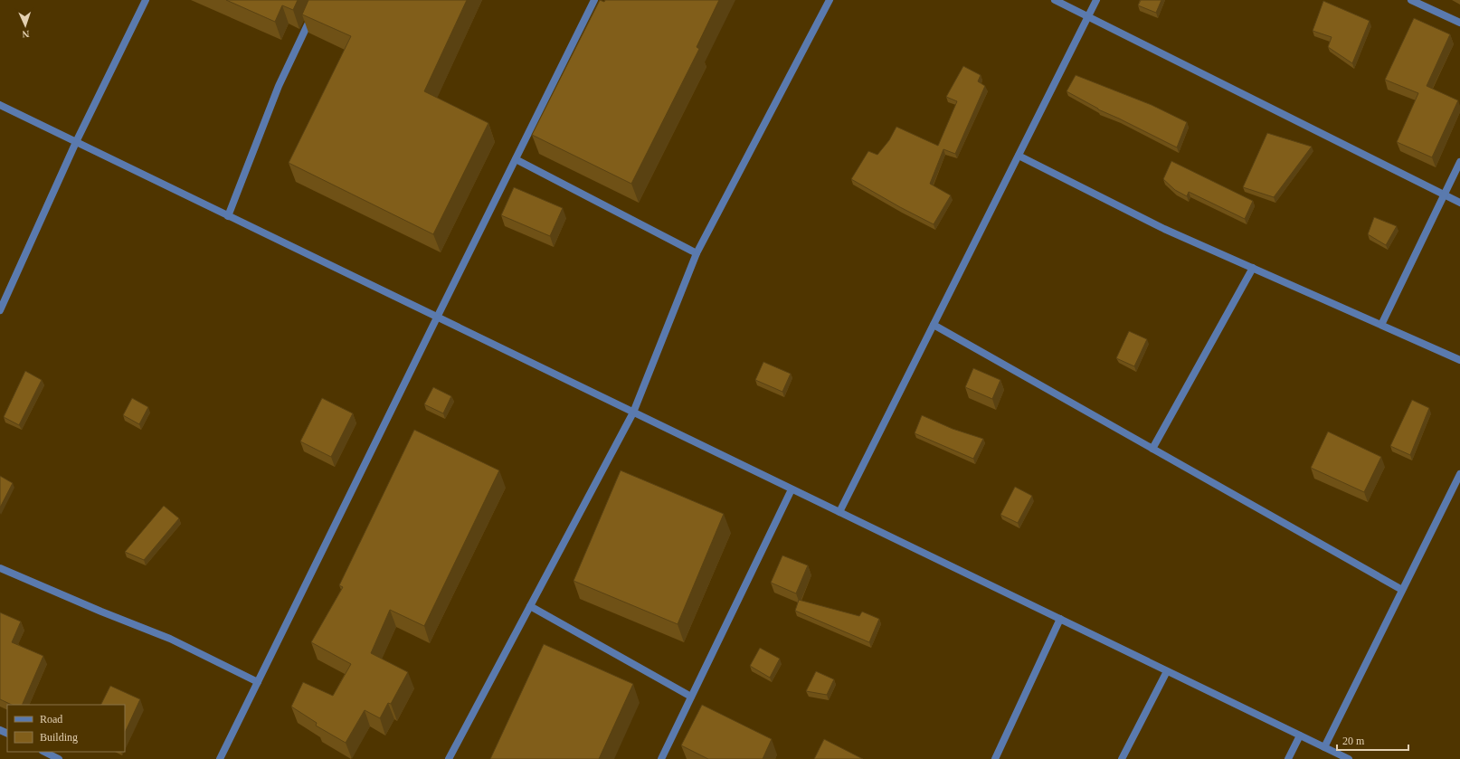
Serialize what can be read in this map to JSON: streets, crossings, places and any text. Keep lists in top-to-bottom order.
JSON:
{
  "legend": ["Road", "Building"],
  "scale_bar": "20 m",
  "north": "bottom"
}
